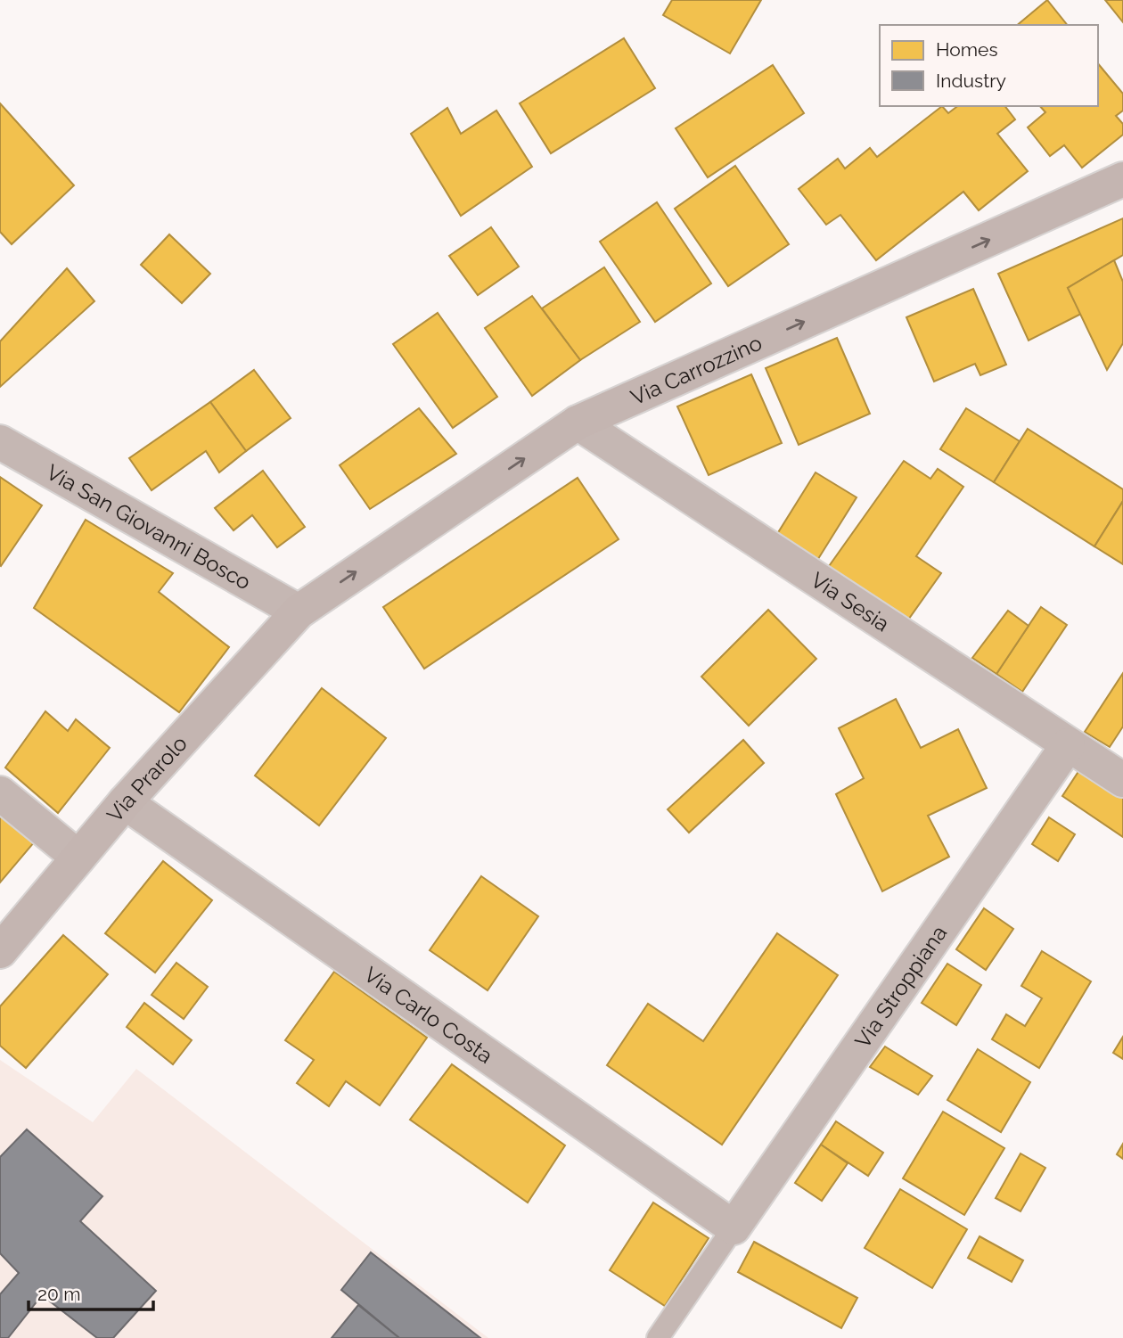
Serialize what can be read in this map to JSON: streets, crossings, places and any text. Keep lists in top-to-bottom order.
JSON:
{
  "streets": {
    "street": [
      "Via Carrozzino",
      "Via San Giovanni Bosco",
      "Via Sesia",
      "Via Prarolo",
      "Via Stroppiana",
      "Via Carlo Costa"
    ]
  },
  "crossings": [
    ["Via Carrozzino", "Via San Giovanni Bosco"],
    ["Via Carrozzino", "Via Sesia"],
    ["Via Carrozzino", "Via Prarolo"],
    ["Via San Giovanni Bosco", "Via Prarolo"],
    ["Via Sesia", "Via Stroppiana"],
    ["Via Prarolo", "Via Carlo Costa"],
    ["Via Stroppiana", "Via Carlo Costa"]
  ],
  "one_way": ["Via Carrozzino"],
  "legend": ["Homes", "Industry"],
  "scale_bar": "20 m"
}
